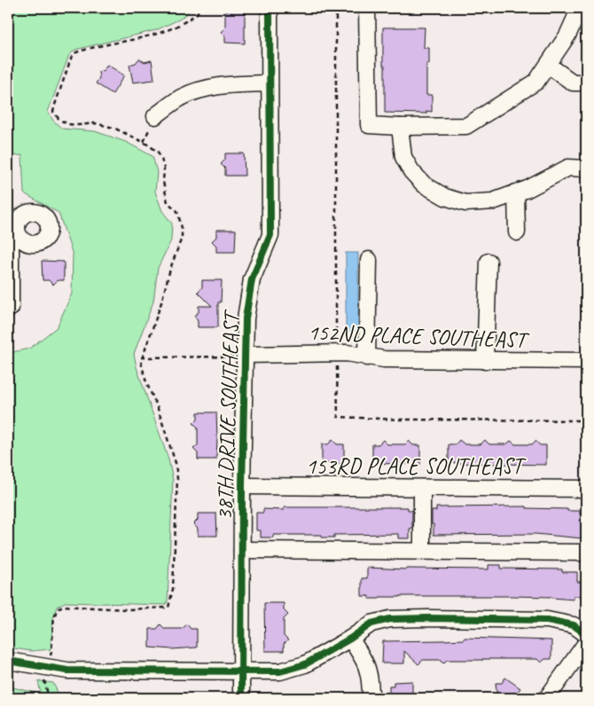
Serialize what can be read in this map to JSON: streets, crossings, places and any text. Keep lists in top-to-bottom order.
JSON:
{
  "streets": {
    "street": ["152ND PLACE SOUTHEAST", "38TH DRIVE SOUTHEAST", "153RD PLACE SOUTHEAST"]
  },
  "crossings": [
    ["152ND PLACE SOUTHEAST", "38TH DRIVE SOUTHEAST"],
    ["38TH DRIVE SOUTHEAST", "153RD PLACE SOUTHEAST"]
  ]
}
